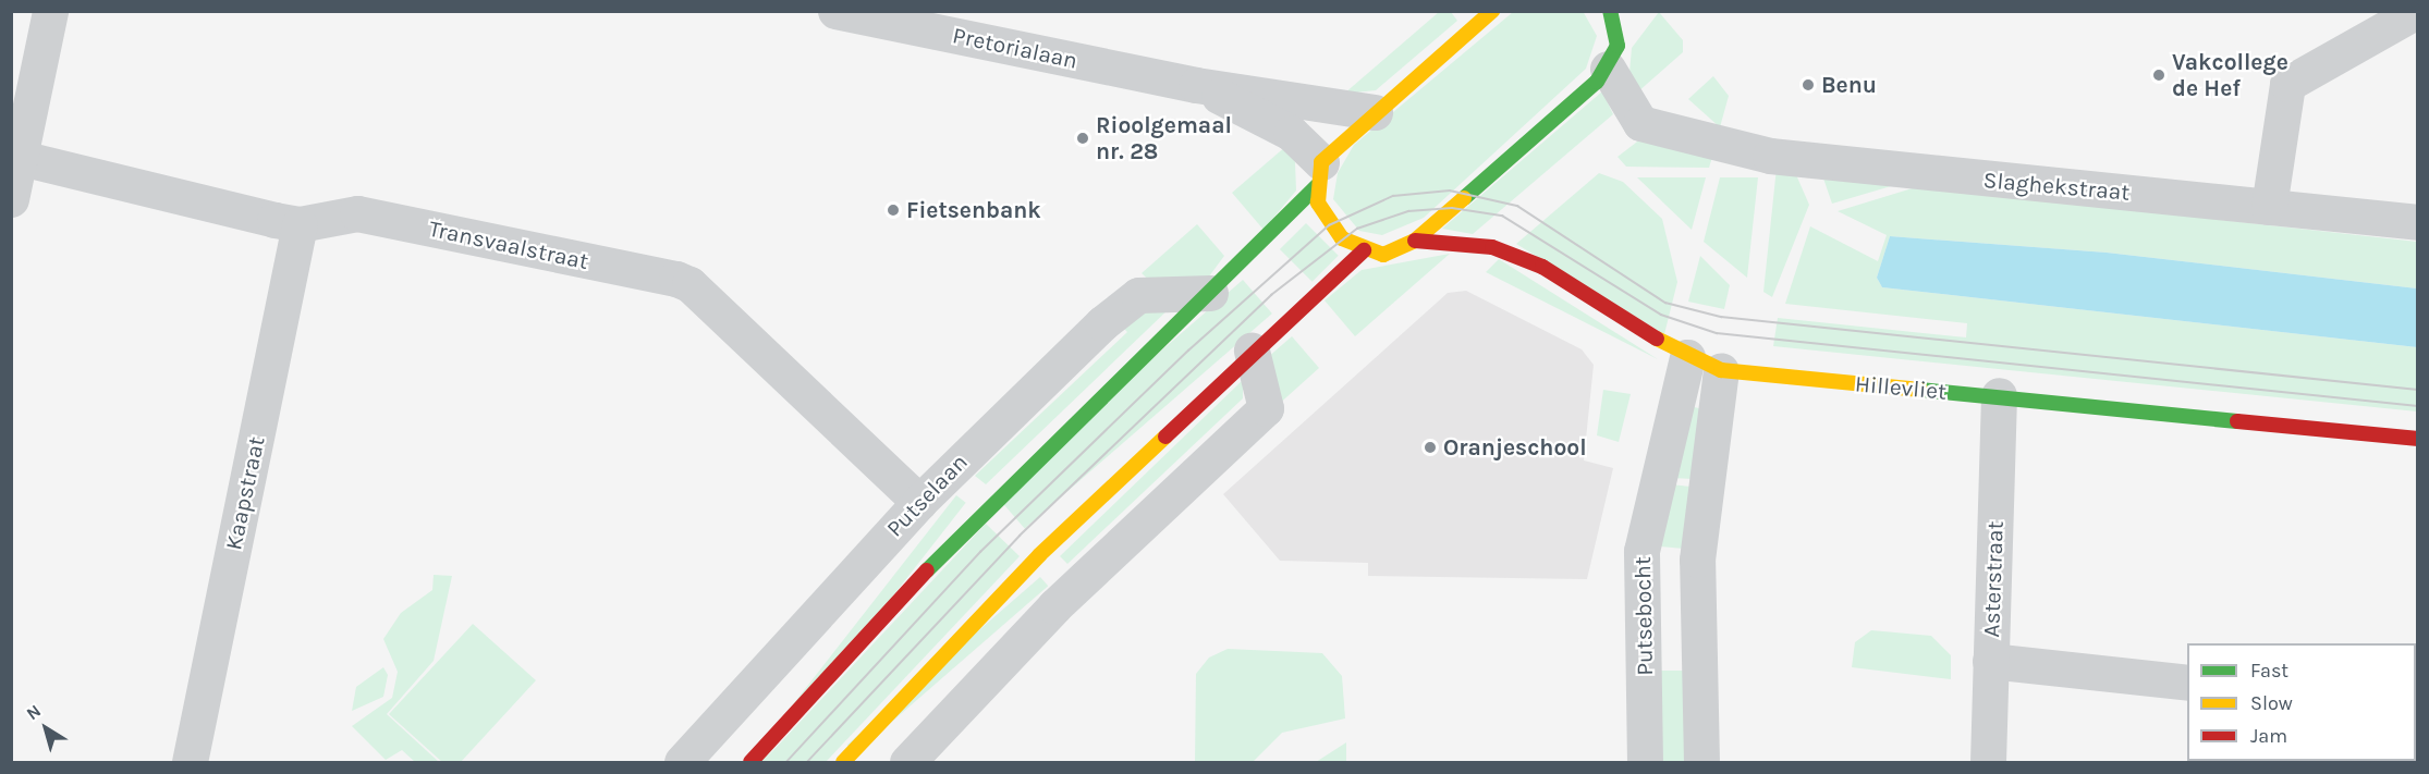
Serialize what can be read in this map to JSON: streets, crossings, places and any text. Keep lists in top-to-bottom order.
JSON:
{
  "streets": {
    "main road": ["Hillevliet"],
    "street": [
      "Pretorialaan",
      "Slaghekstraat",
      "Transvaalstraat",
      "Kaapstraat",
      "Putselaan",
      "Asterstraat",
      "Putsebocht"
    ]
  },
  "crossings": [
    ["Transvaalstraat", "Kaapstraat"],
    ["Transvaalstraat", "Putselaan"],
    ["Hillevliet", "Asterstraat"],
    ["Hillevliet", "Putsebocht"]
  ],
  "places": [
    "Vakcollege de Hef",
    "Benu",
    "Rioolgemaal nr. 28",
    "Fietsenbank",
    "Oranjeschool"
  ],
  "legend": ["Fast", "Slow", "Jam"],
  "north": "top left"
}
